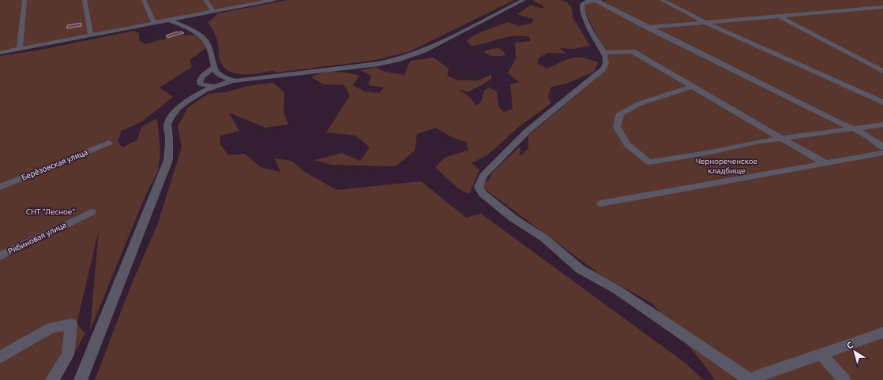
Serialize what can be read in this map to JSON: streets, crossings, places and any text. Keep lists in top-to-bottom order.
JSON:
{
  "streets": {
    "street": ["Берёзовская улица", "Рябиновая улица"]
  },
  "parks": ["Чернореченское кладбище", "СНТ \"Лесное\""],
  "north": "top left"
}
